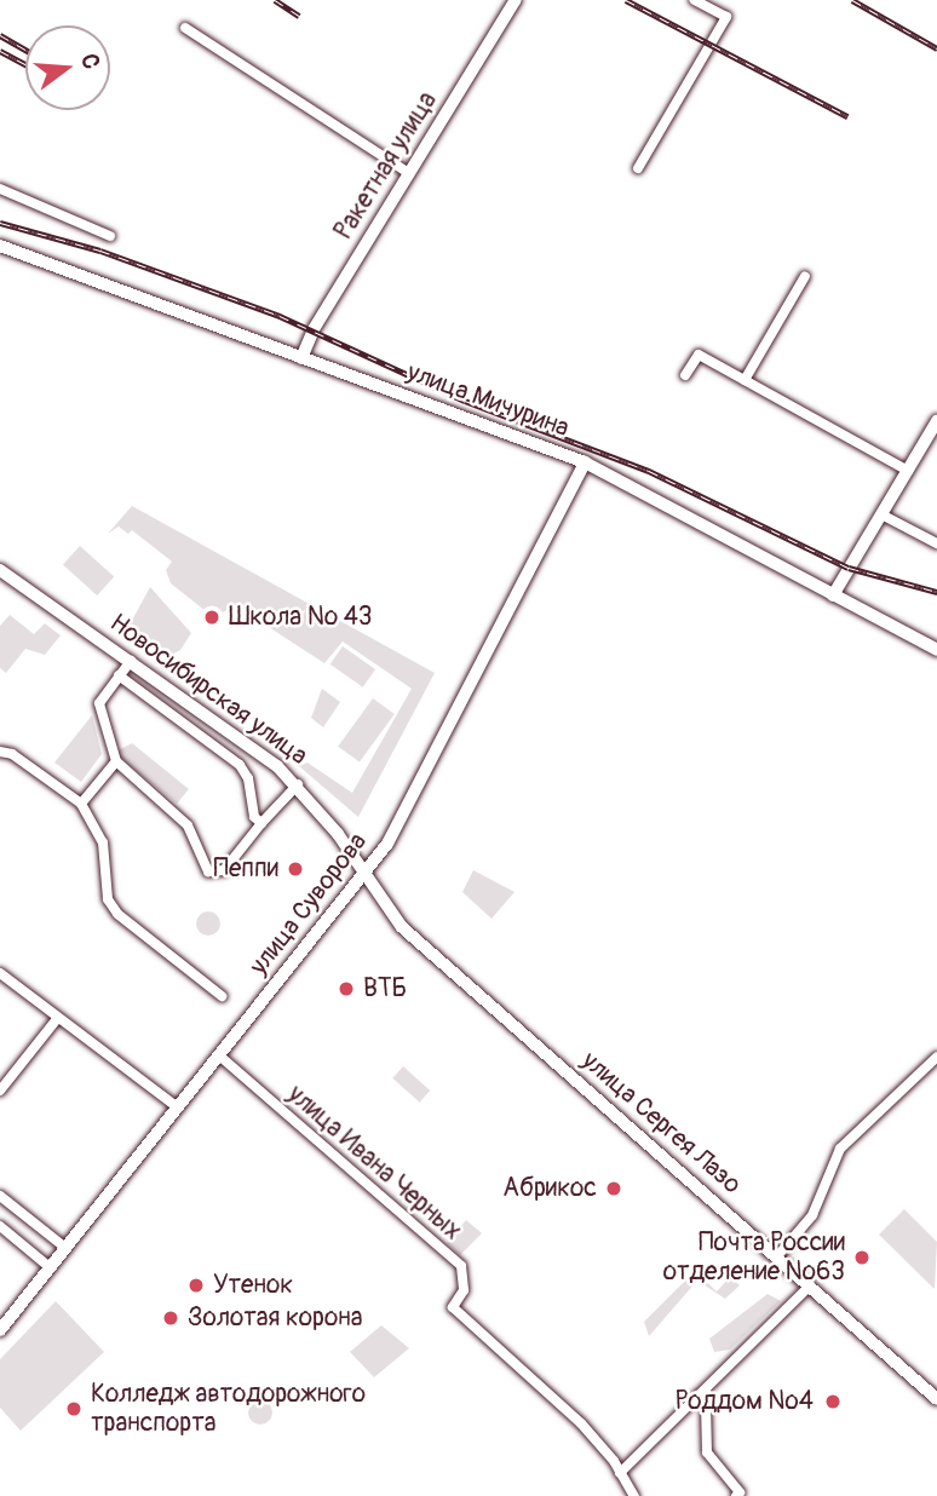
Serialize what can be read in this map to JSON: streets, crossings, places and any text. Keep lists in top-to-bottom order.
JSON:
{
  "streets": {
    "main road": ["улица Мичурина"],
    "street": [
      "Ракетная улица",
      "Новосибирская улица",
      "улица Суворова",
      "улица Сергея Лазо",
      "улица Ивана Черных"
    ]
  },
  "crossings": [
    ["Ракетная улица", "улица Мичурина"],
    ["улица Мичурина", "улица Суворова"],
    ["Новосибирская улица", "улица Суворова"],
    ["Новосибирская улица", "улица Сергея Лазо"],
    ["улица Суворова", "улица Сергея Лазо"],
    ["улица Суворова", "улица Ивана Черных"]
  ],
  "places": [
    "Школа № 43",
    "Пеппи",
    "ВТБ",
    "Абрикос",
    "Почта России отделение №63",
    "Утенок",
    "Золотая корона",
    "Роддом №4",
    "Колледж автодорожного транспорта"
  ],
  "north": "right"
}
